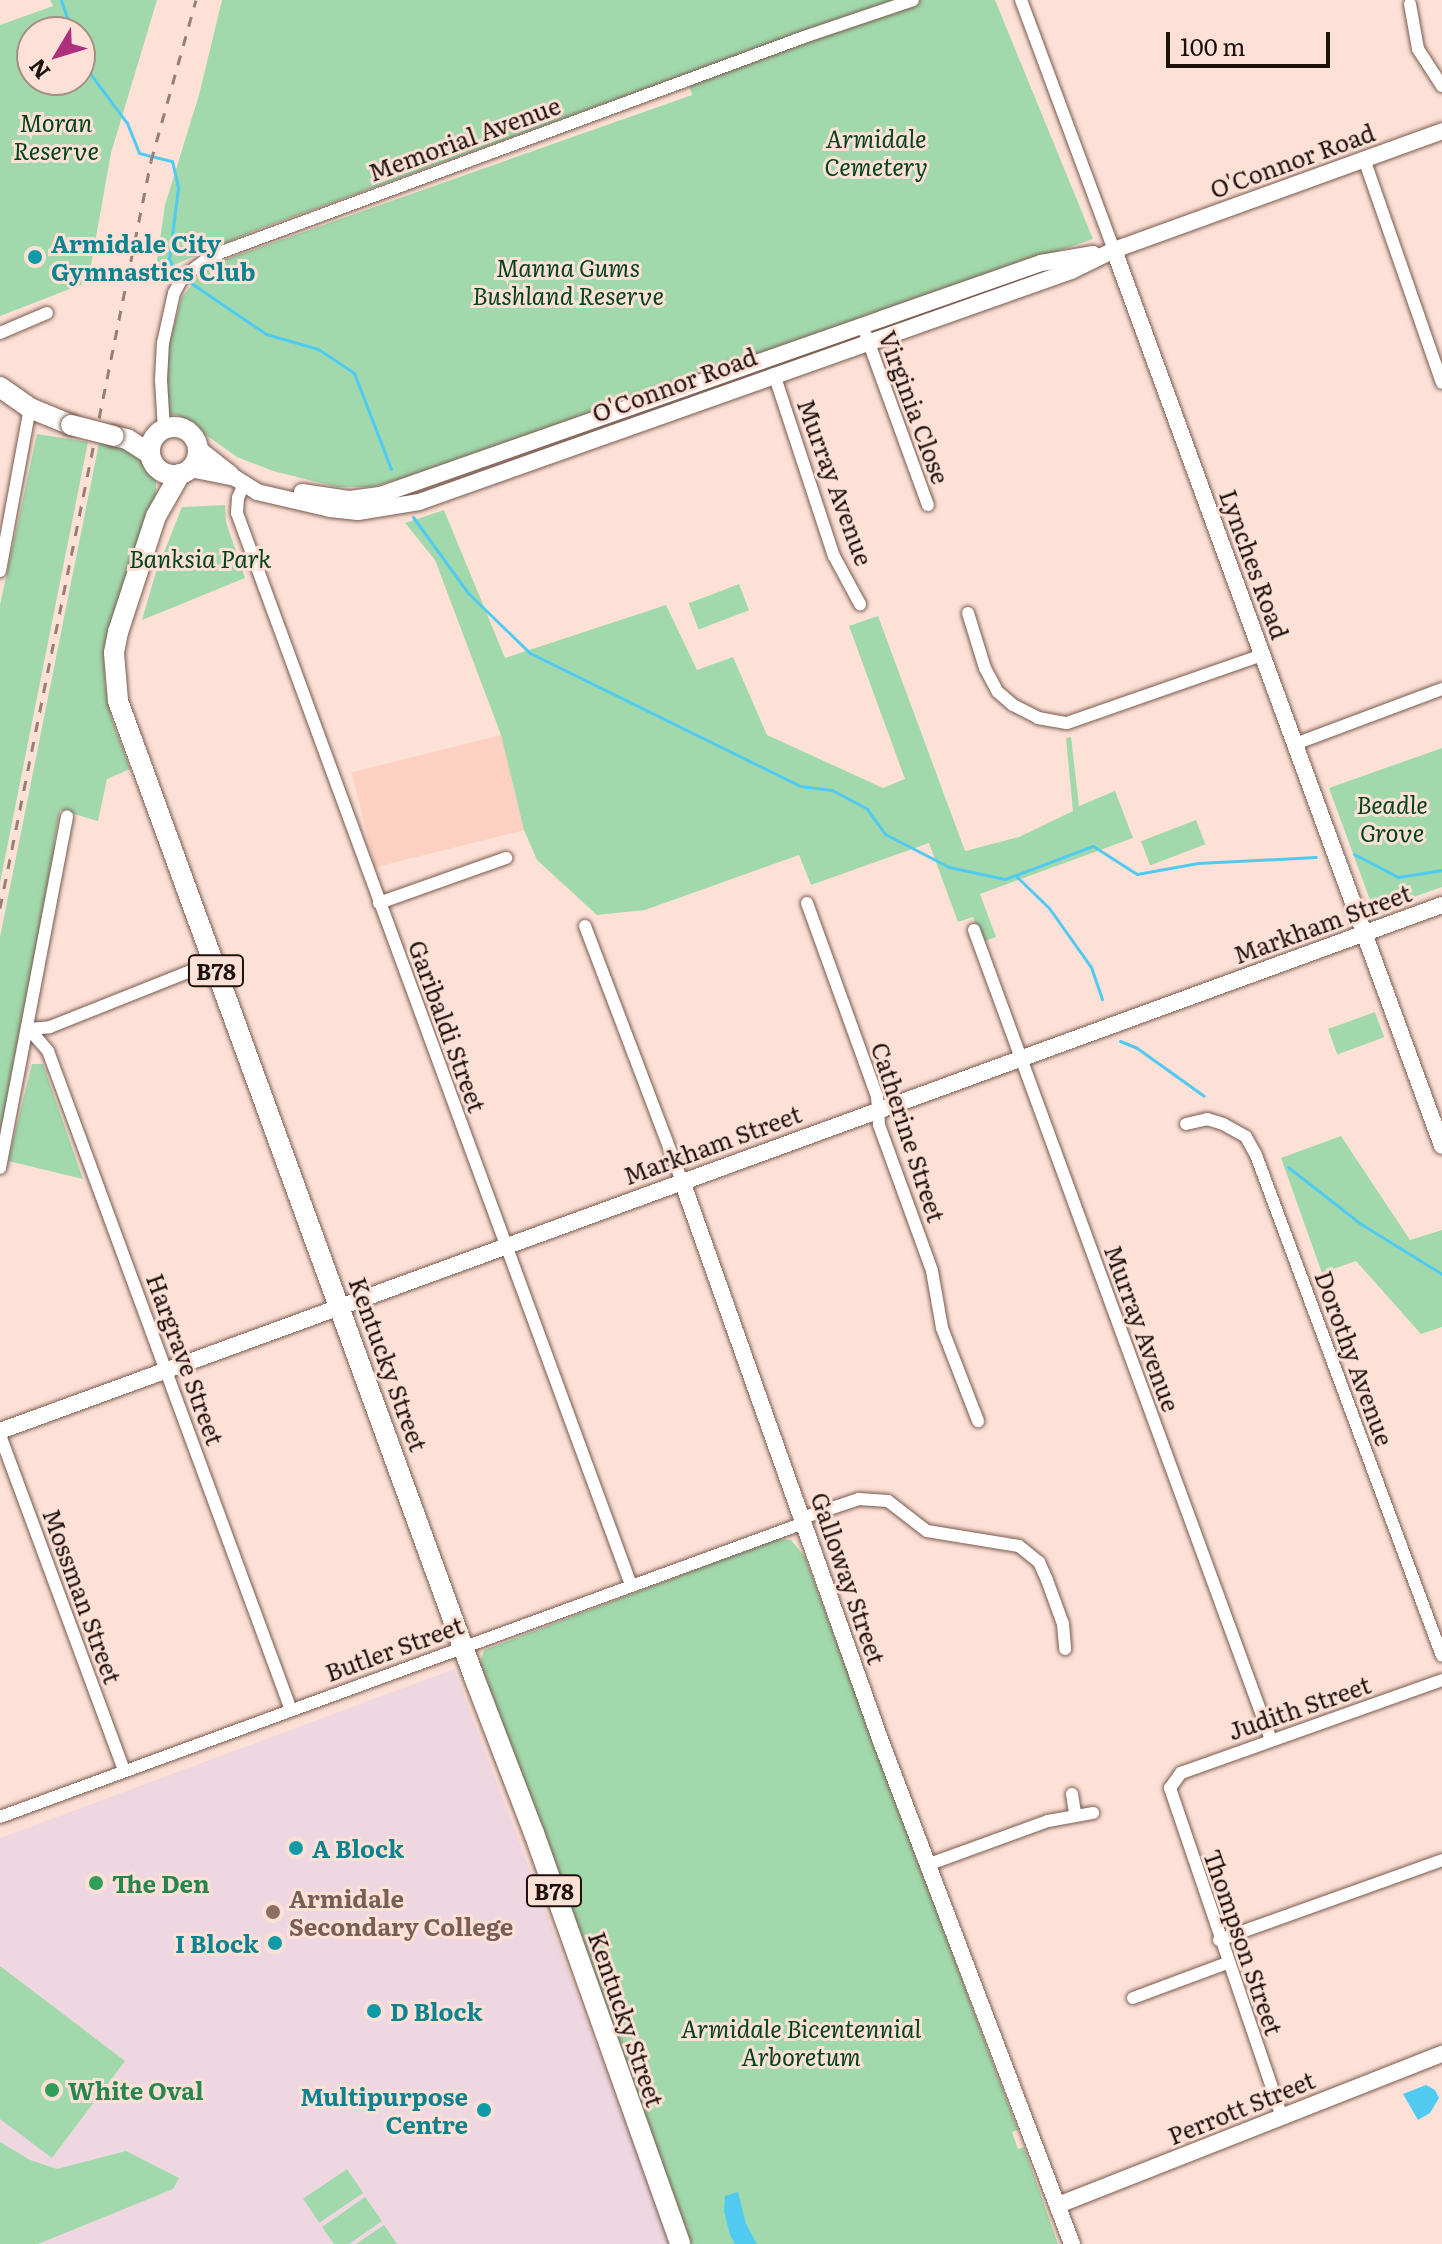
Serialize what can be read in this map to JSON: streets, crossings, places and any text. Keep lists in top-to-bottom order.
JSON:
{
  "streets": {
    "main road": ["B78", "Kentucky Street"],
    "street": [
      "Memorial Avenue",
      "O'Connor Road",
      "Virginia Close",
      "Murray Avenue",
      "Lynches Road",
      "Markham Street",
      "Garibaldi Street",
      "Catherine Street",
      "Dorothy Avenue",
      "Hargrave Street",
      "Galloway Street",
      "Mossman Street",
      "Butler Street",
      "Judith Street",
      "Thompson Street",
      "Perrott Street"
    ]
  },
  "crossings": [
    ["Memorial Avenue", "B78"],
    ["O'Connor Road", "Virginia Close"],
    ["O'Connor Road", "Murray Avenue"],
    ["O'Connor Road", "Lynches Road"],
    ["O'Connor Road", "B78"],
    ["O'Connor Road", "Garibaldi Street"],
    ["O'Connor Road", "Kentucky Street"],
    ["Murray Avenue", "Markham Street"],
    ["Murray Avenue", "Judith Street"],
    ["Lynches Road", "Markham Street"],
    ["Markham Street", "Garibaldi Street"],
    ["Markham Street", "Catherine Street"],
    ["Markham Street", "Hargrave Street"],
    ["Markham Street", "Kentucky Street"],
    ["Markham Street", "Galloway Street"],
    ["Markham Street", "Mossman Street"],
    ["B78", "Kentucky Street"],
    ["Garibaldi Street", "Butler Street"],
    ["Hargrave Street", "Butler Street"],
    ["Kentucky Street", "Butler Street"],
    ["Galloway Street", "Butler Street"],
    ["Galloway Street", "Perrott Street"],
    ["Mossman Street", "Butler Street"],
    ["Judith Street", "Thompson Street"],
    ["Thompson Street", "Perrott Street"]
  ],
  "parks": [
    "Moran Reserve",
    "Armidale Cemetery",
    "Manna Gums Bushland Reserve",
    "Banksia Park",
    "Beadle Grove",
    "Armidale Bicentennial Arboretum"
  ],
  "places": [
    "Armidale City Gymnastics Club",
    "A Block",
    "The Den",
    "Armidale Secondary College",
    "I Block",
    "D Block",
    "White Oval",
    "Multipurpose Centre"
  ],
  "scale_bar": "100 m",
  "north": "bottom left"
}
